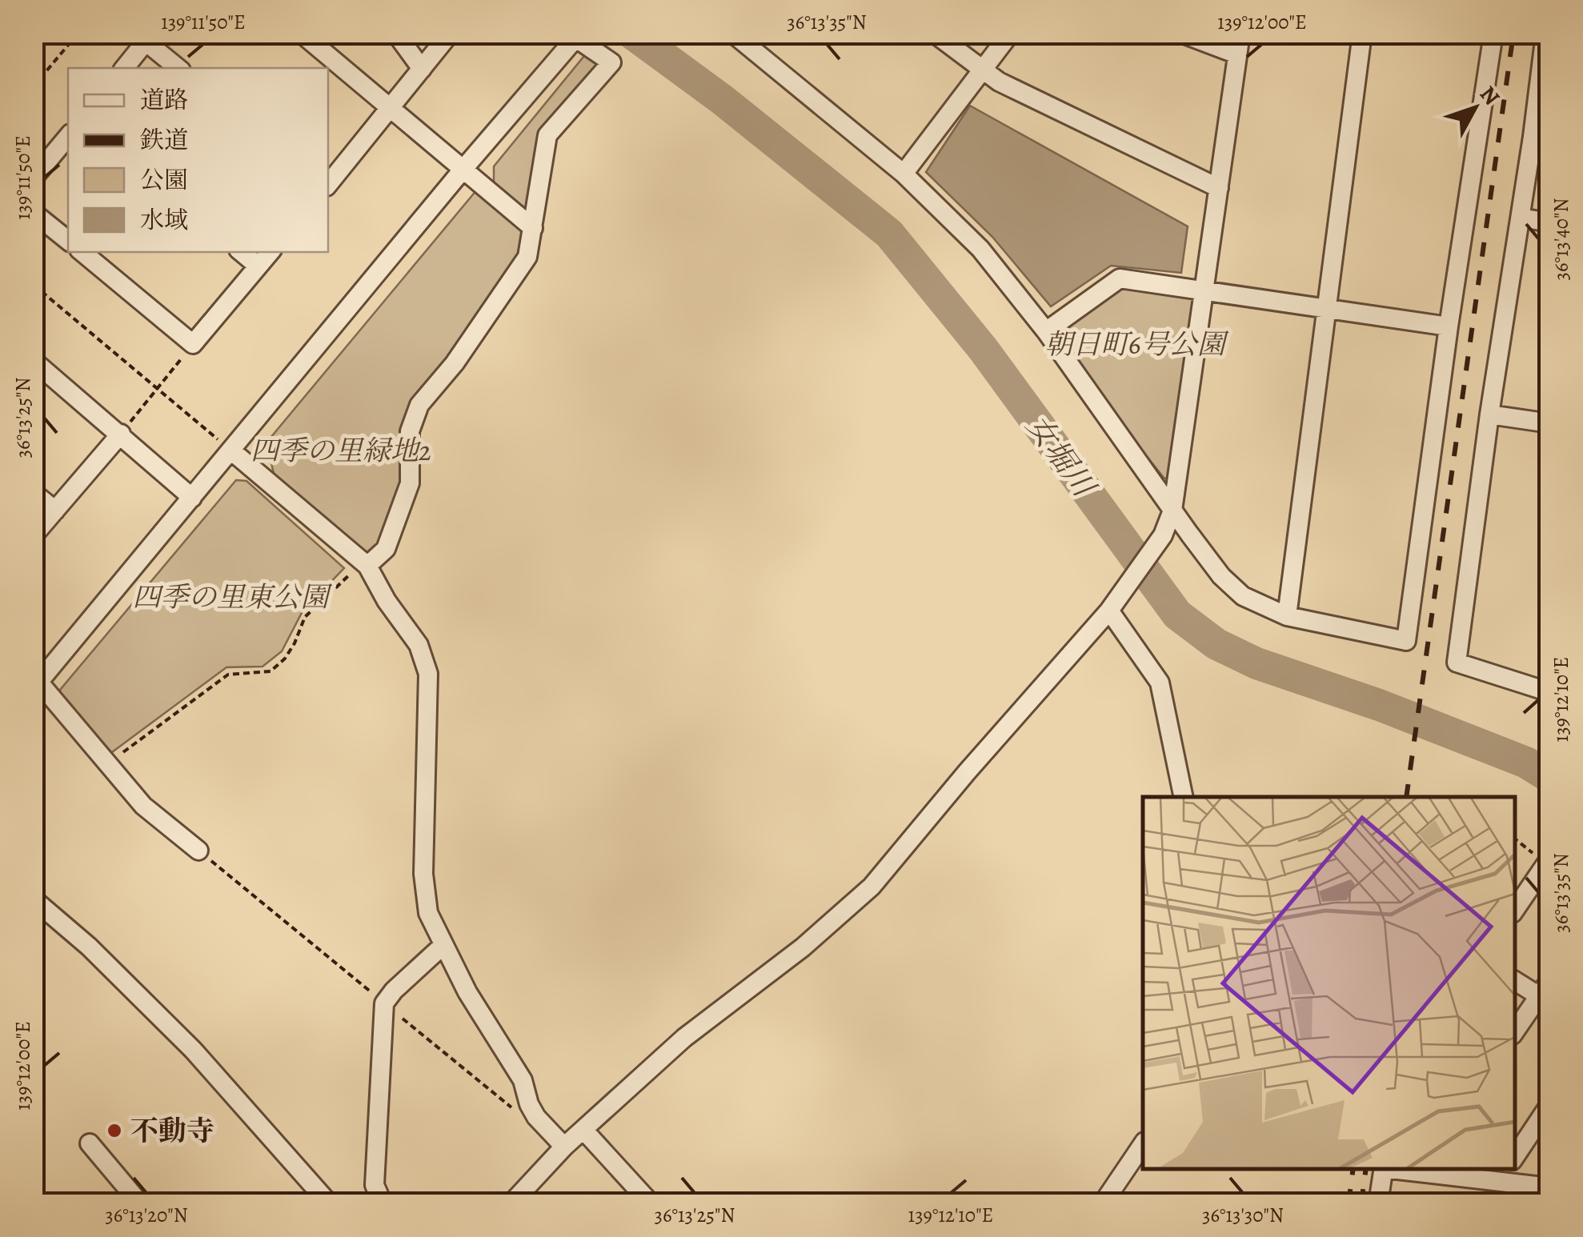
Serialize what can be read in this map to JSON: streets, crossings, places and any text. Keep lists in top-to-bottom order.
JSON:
{
  "water": ["女堀川"],
  "parks": ["朝日町6号公園", "四季の里緑地2", "四季の里東公園"],
  "places": ["不動寺"],
  "legend": [
    "道路",
    "鉄道",
    "公園",
    "水域"
  ],
  "north": "top right",
  "coordinates": [
    "139°11'50\"E",
    "36°13'35\"N",
    "139°12'00\"E",
    "36°13'40\"N",
    "36°13'25\"N",
    "139°12'10\"E",
    "36°13'20\"N",
    "36°13'30\"N"
  ]
}
